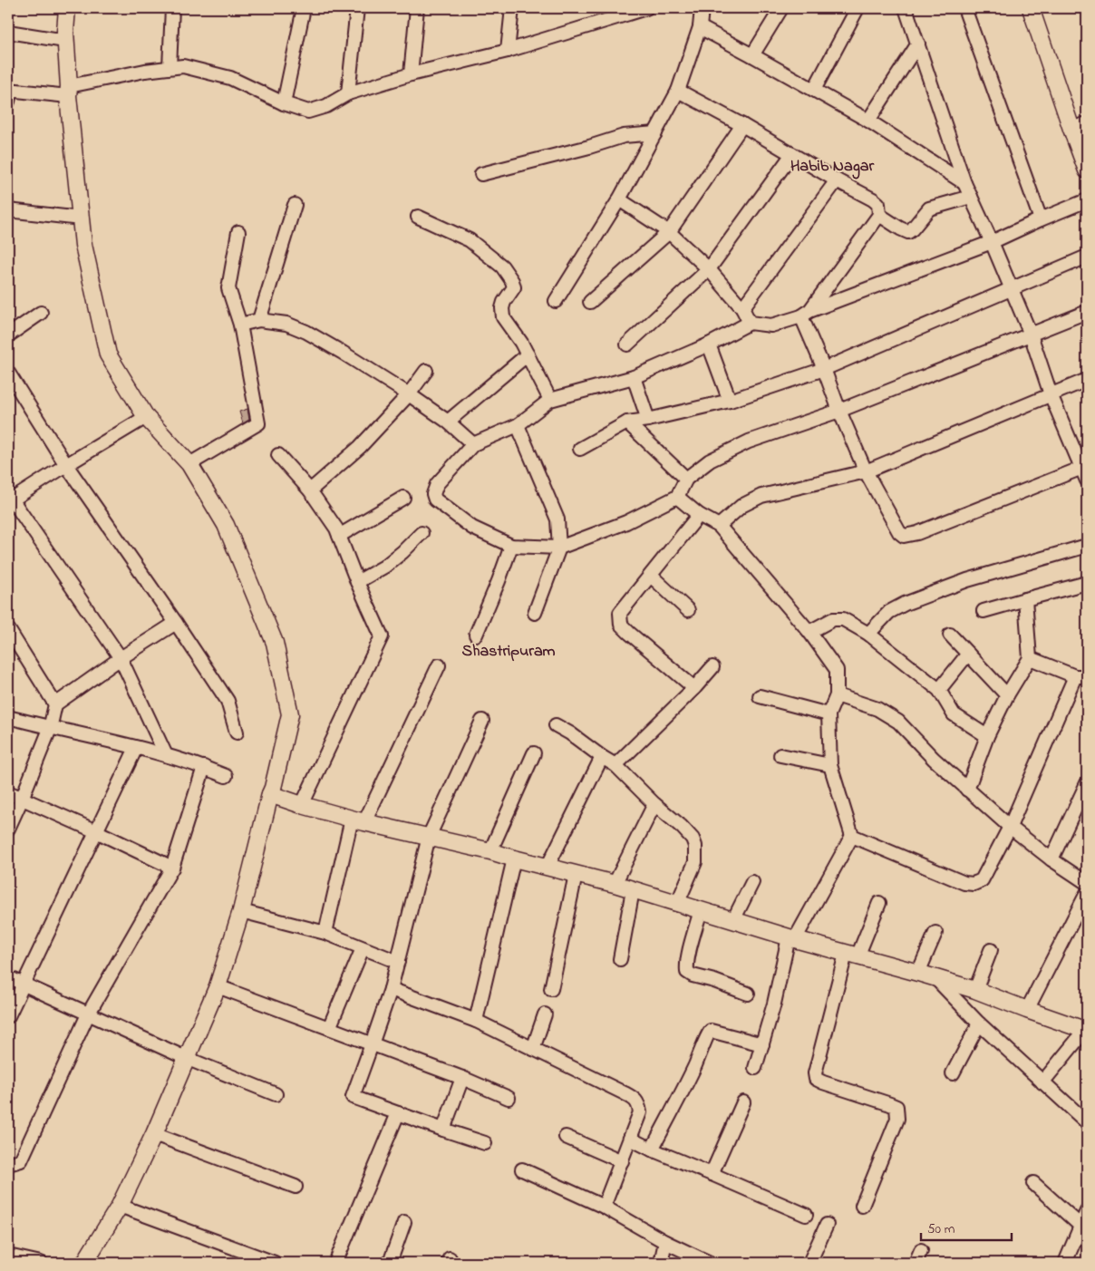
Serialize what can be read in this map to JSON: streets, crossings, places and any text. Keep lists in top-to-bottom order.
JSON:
{
  "districts": ["Habib Nagar", "Shastripuram"],
  "scale_bar": "50 m"
}
